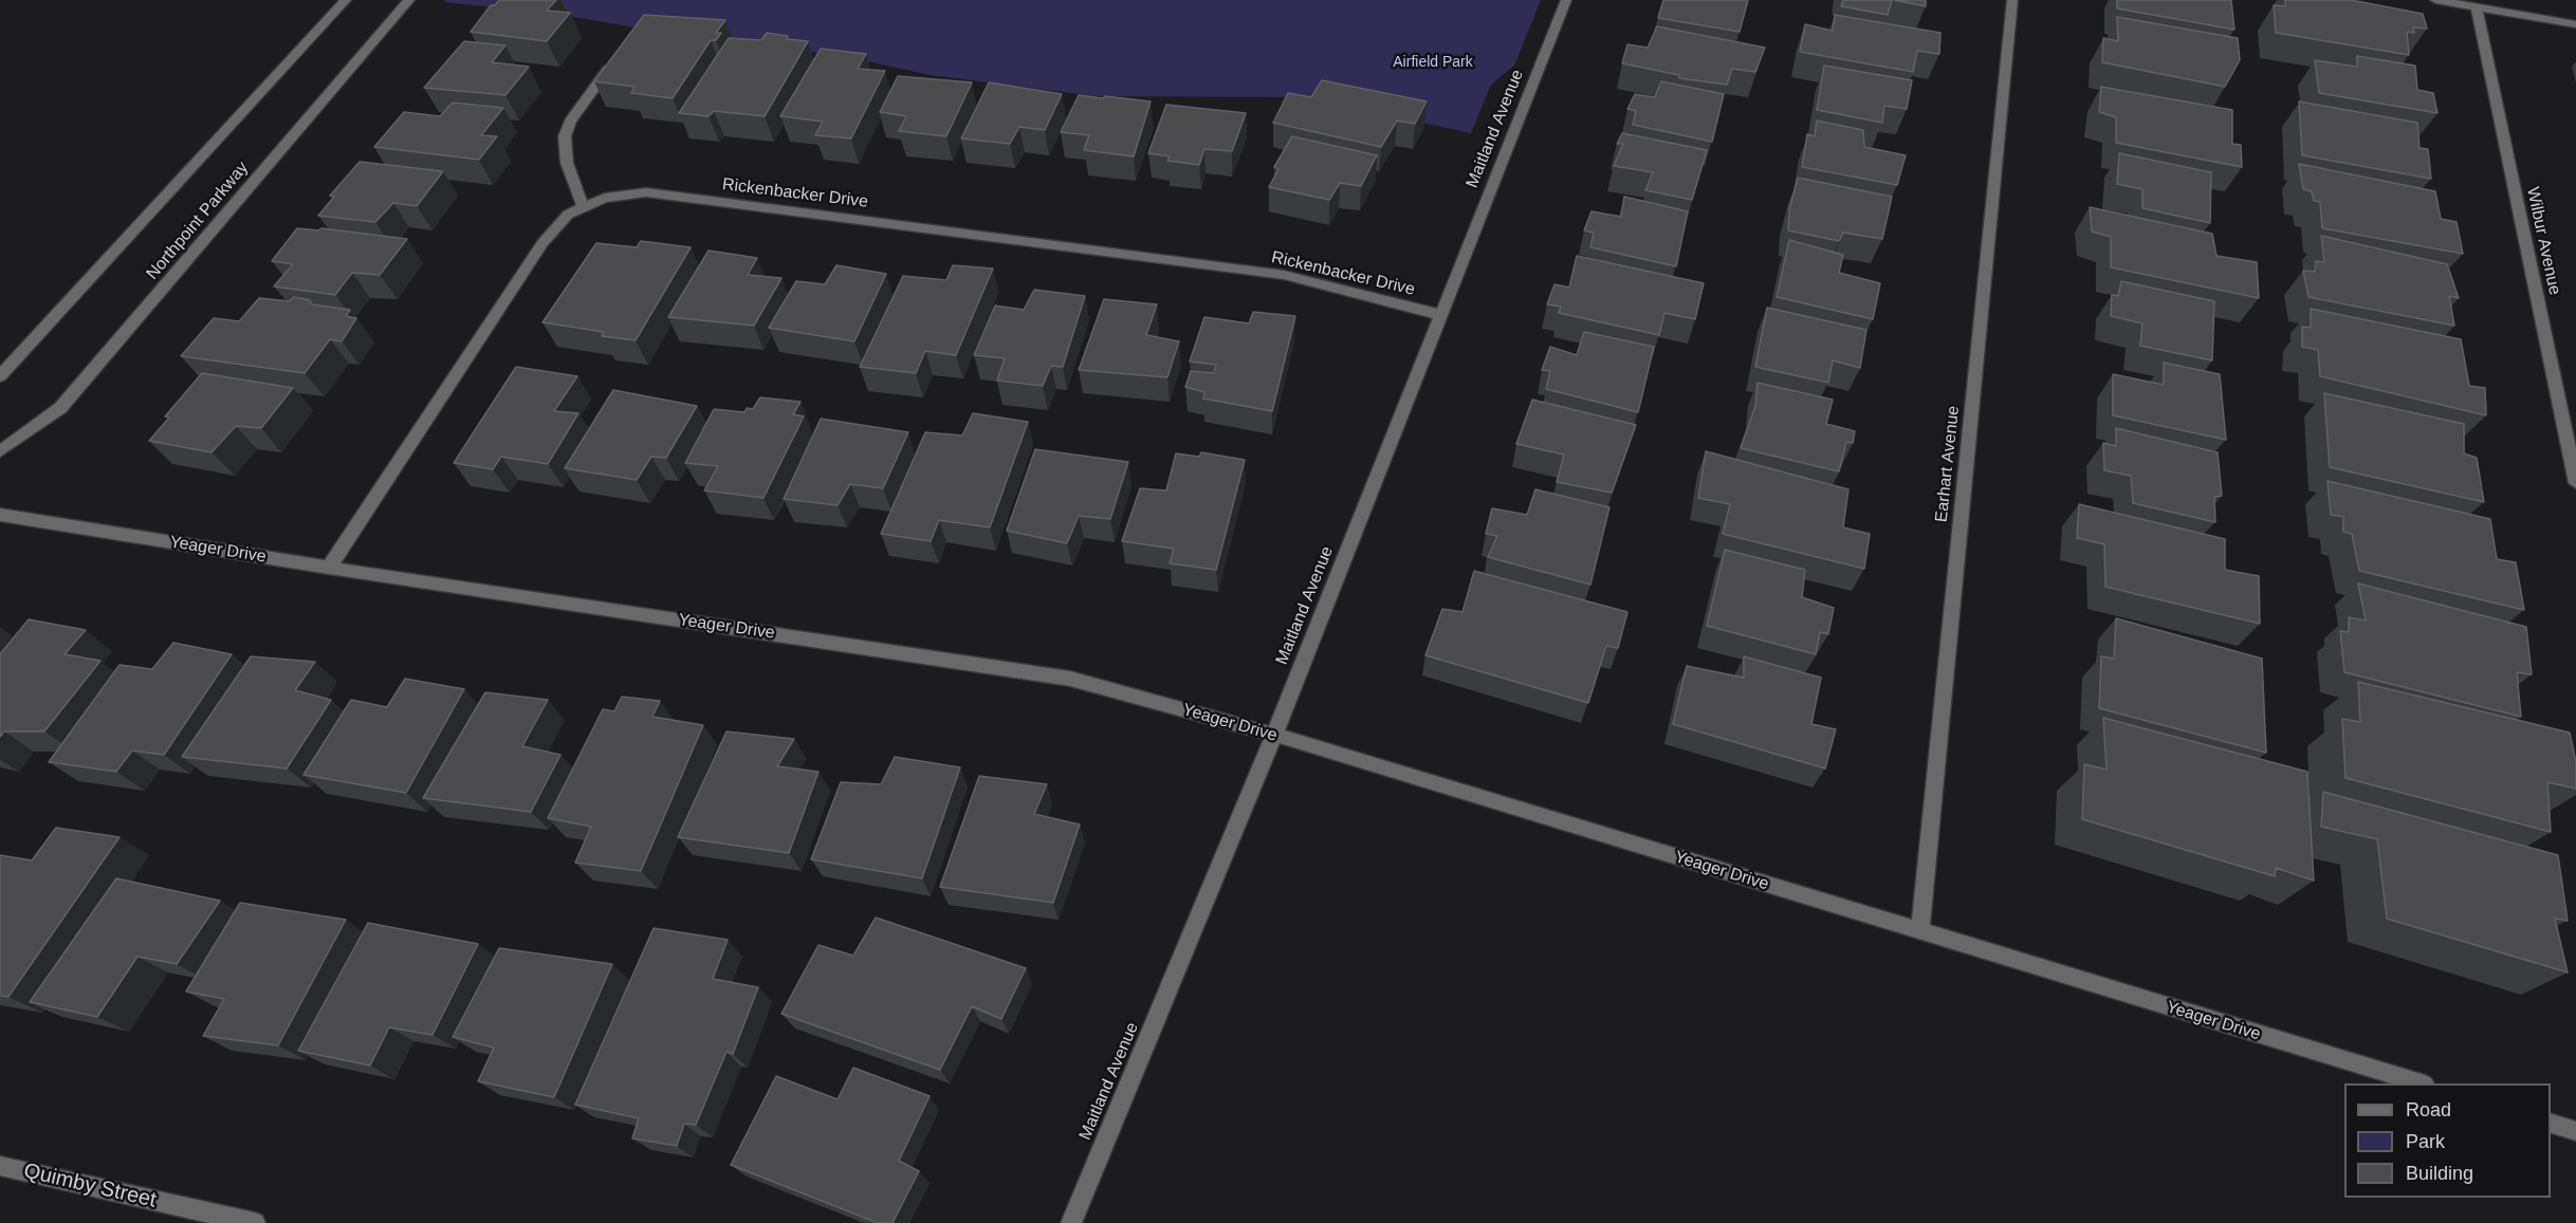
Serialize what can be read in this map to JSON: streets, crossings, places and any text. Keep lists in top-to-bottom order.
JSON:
{
  "streets": {
    "street": [
      "Maitland Avenue",
      "Rickenbacker Drive",
      "Northpoint Parkway",
      "Wilbur Avenue",
      "Earhart Avenue",
      "Yeager Drive",
      "Quimby Street"
    ]
  },
  "crossings": [
    ["Maitland Avenue", "Rickenbacker Drive"],
    ["Maitland Avenue", "Yeager Drive"],
    ["Rickenbacker Drive", "Yeager Drive"],
    ["Earhart Avenue", "Yeager Drive"]
  ],
  "parks": ["Airfield Park"],
  "legend": ["Road", "Park", "Building"]
}
